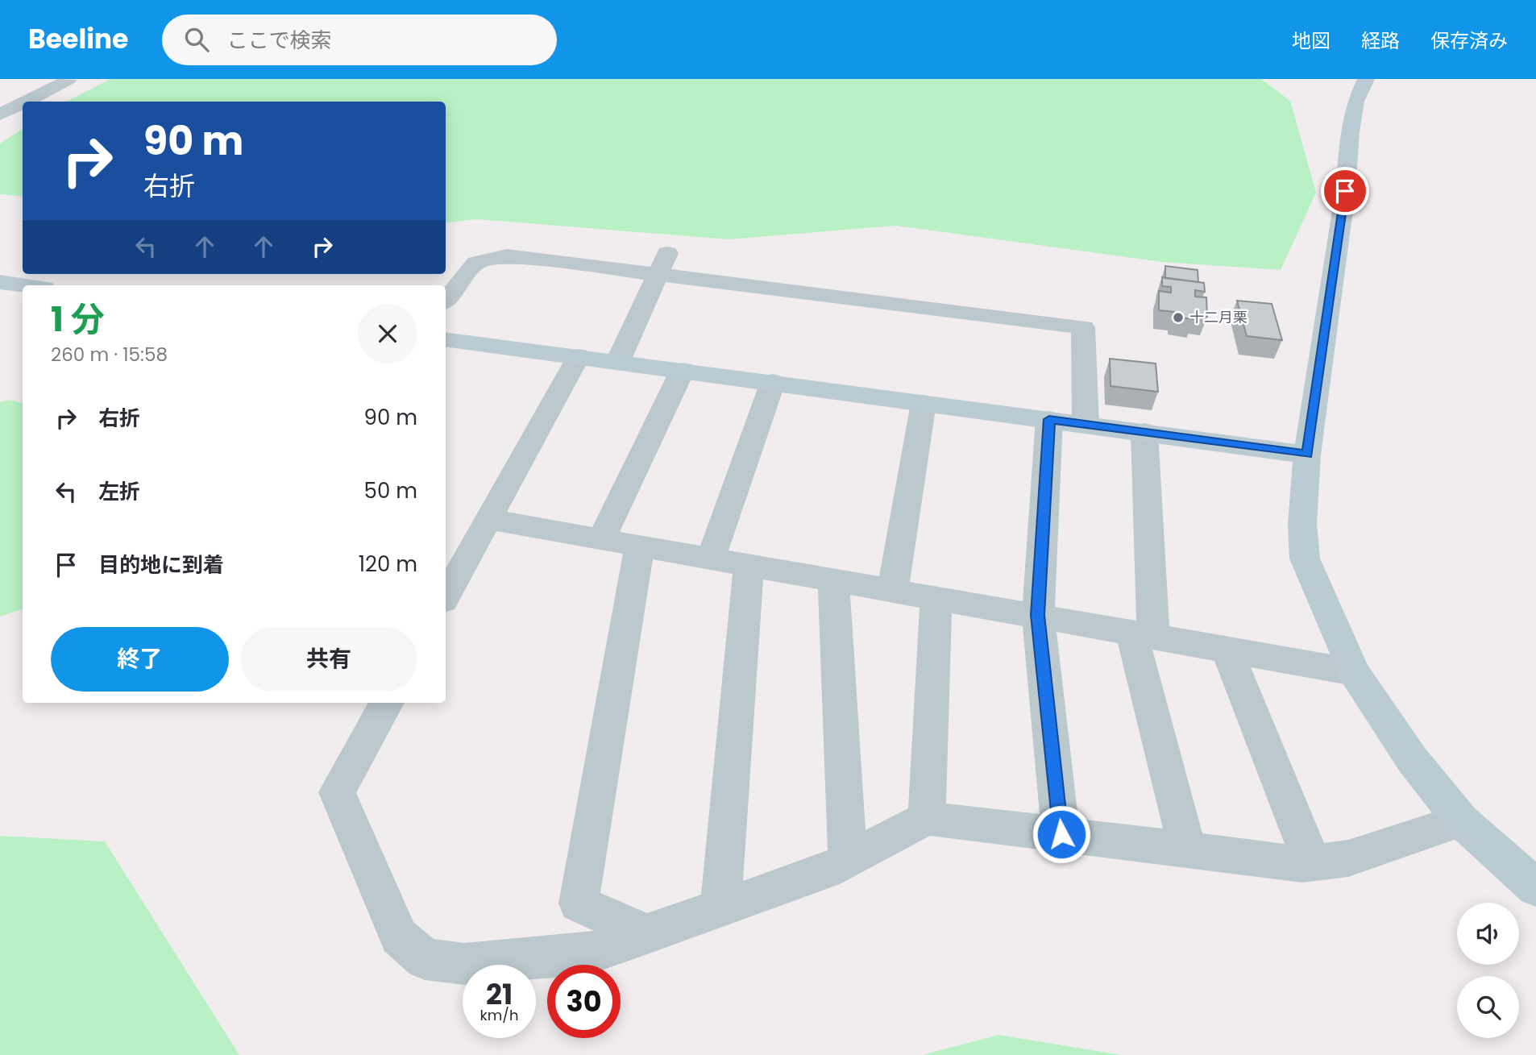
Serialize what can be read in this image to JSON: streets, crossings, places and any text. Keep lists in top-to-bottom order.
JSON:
{
  "places": ["十二月栗"],
  "page": {
    "header": "Beeline",
    "search": "ここで検索",
    "nav": ["地図", "経路", "保存済み"],
    "turn": ["90 m", "右折"],
    "heading": ["1 分", "260 m · 15:58"],
    "list": [
      {
        "name": "右折",
        "value": "90 m"
      },
      {
        "name": "左折",
        "value": "50 m"
      },
      {
        "name": "目的地に到着",
        "value": "120 m"
      }
    ],
    "buttons": ["終了", "共有"],
    "speed": "21 km/h",
    "limit": "30"
  }
}
